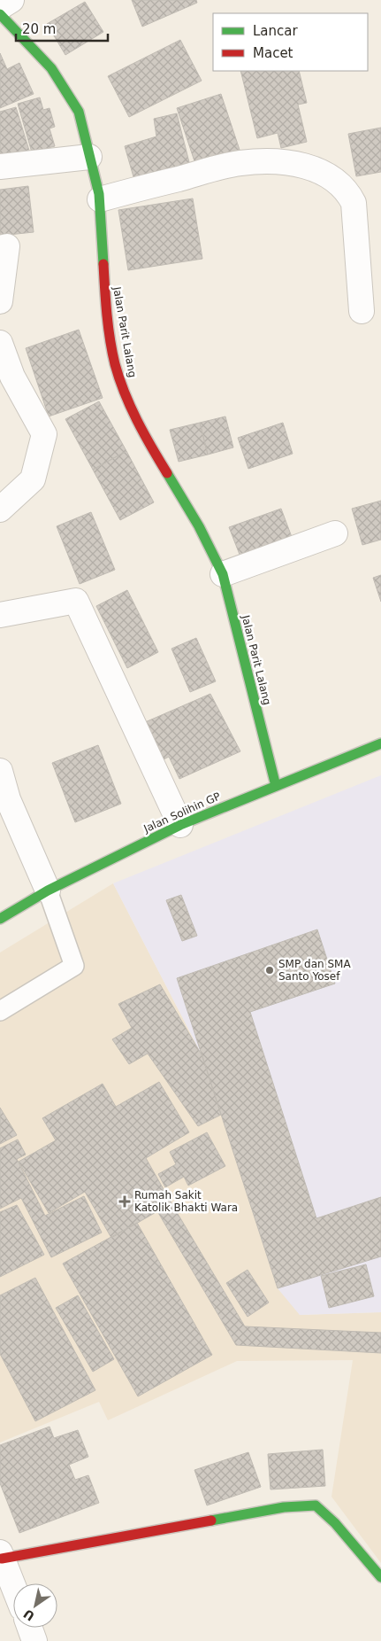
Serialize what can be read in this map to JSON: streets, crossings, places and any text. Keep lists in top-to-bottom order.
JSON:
{
  "streets": {
    "street": ["Jalan Parit Lalang", "Jalan Solihin GP"]
  },
  "crossings": [
    ["Jalan Parit Lalang", "Jalan Solihin GP"]
  ],
  "places": {
    "other": ["SMP dan SMA Santo Yosef"],
    "health": ["Rumah Sakit Katolik Bhakti Wara"]
  },
  "legend": ["Lancar", "Macet"],
  "scale_bar": "20 m",
  "north": "bottom left"
}
